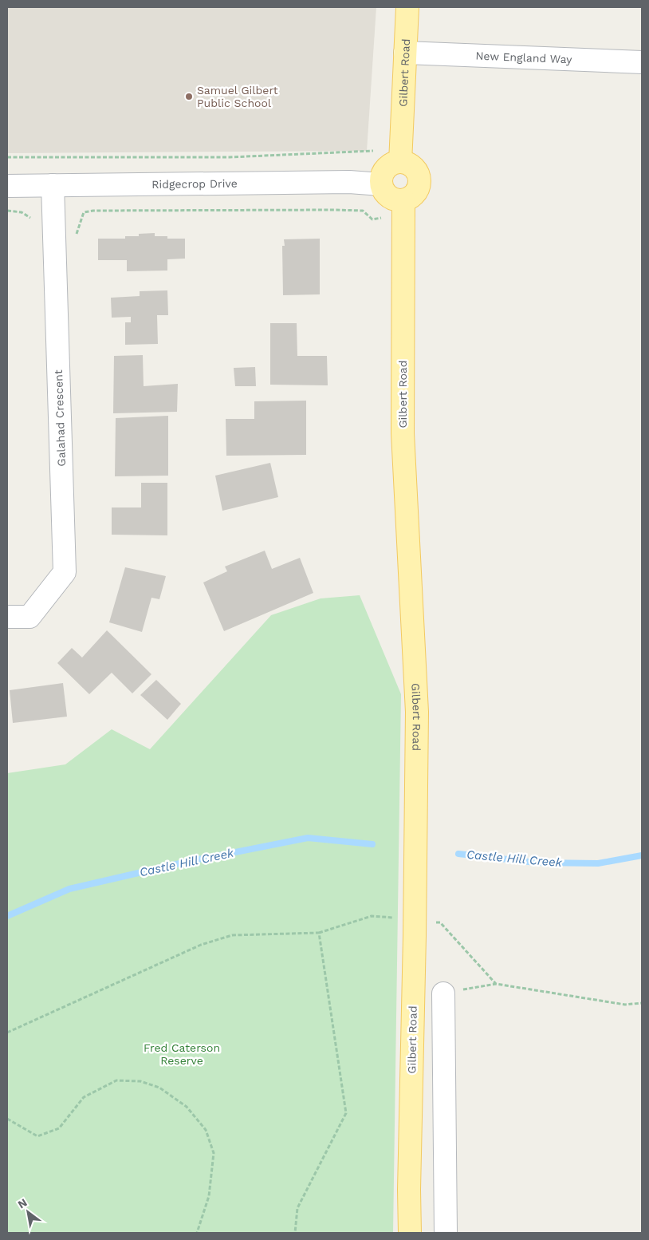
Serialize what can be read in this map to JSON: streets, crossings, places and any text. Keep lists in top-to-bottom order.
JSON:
{
  "streets": {
    "main road": ["Gilbert Road"],
    "street": ["New England Way", "Ridgecrop Drive", "Galahad Crescent"]
  },
  "crossings": [
    ["New England Way", "Gilbert Road"],
    ["Gilbert Road", "Ridgecrop Drive"],
    ["Ridgecrop Drive", "Galahad Crescent"]
  ],
  "water": ["Castle Hill Creek"],
  "parks": ["Fred Caterson Reserve"],
  "places": ["Samuel Gilbert Public School"],
  "north": "top left"
}
